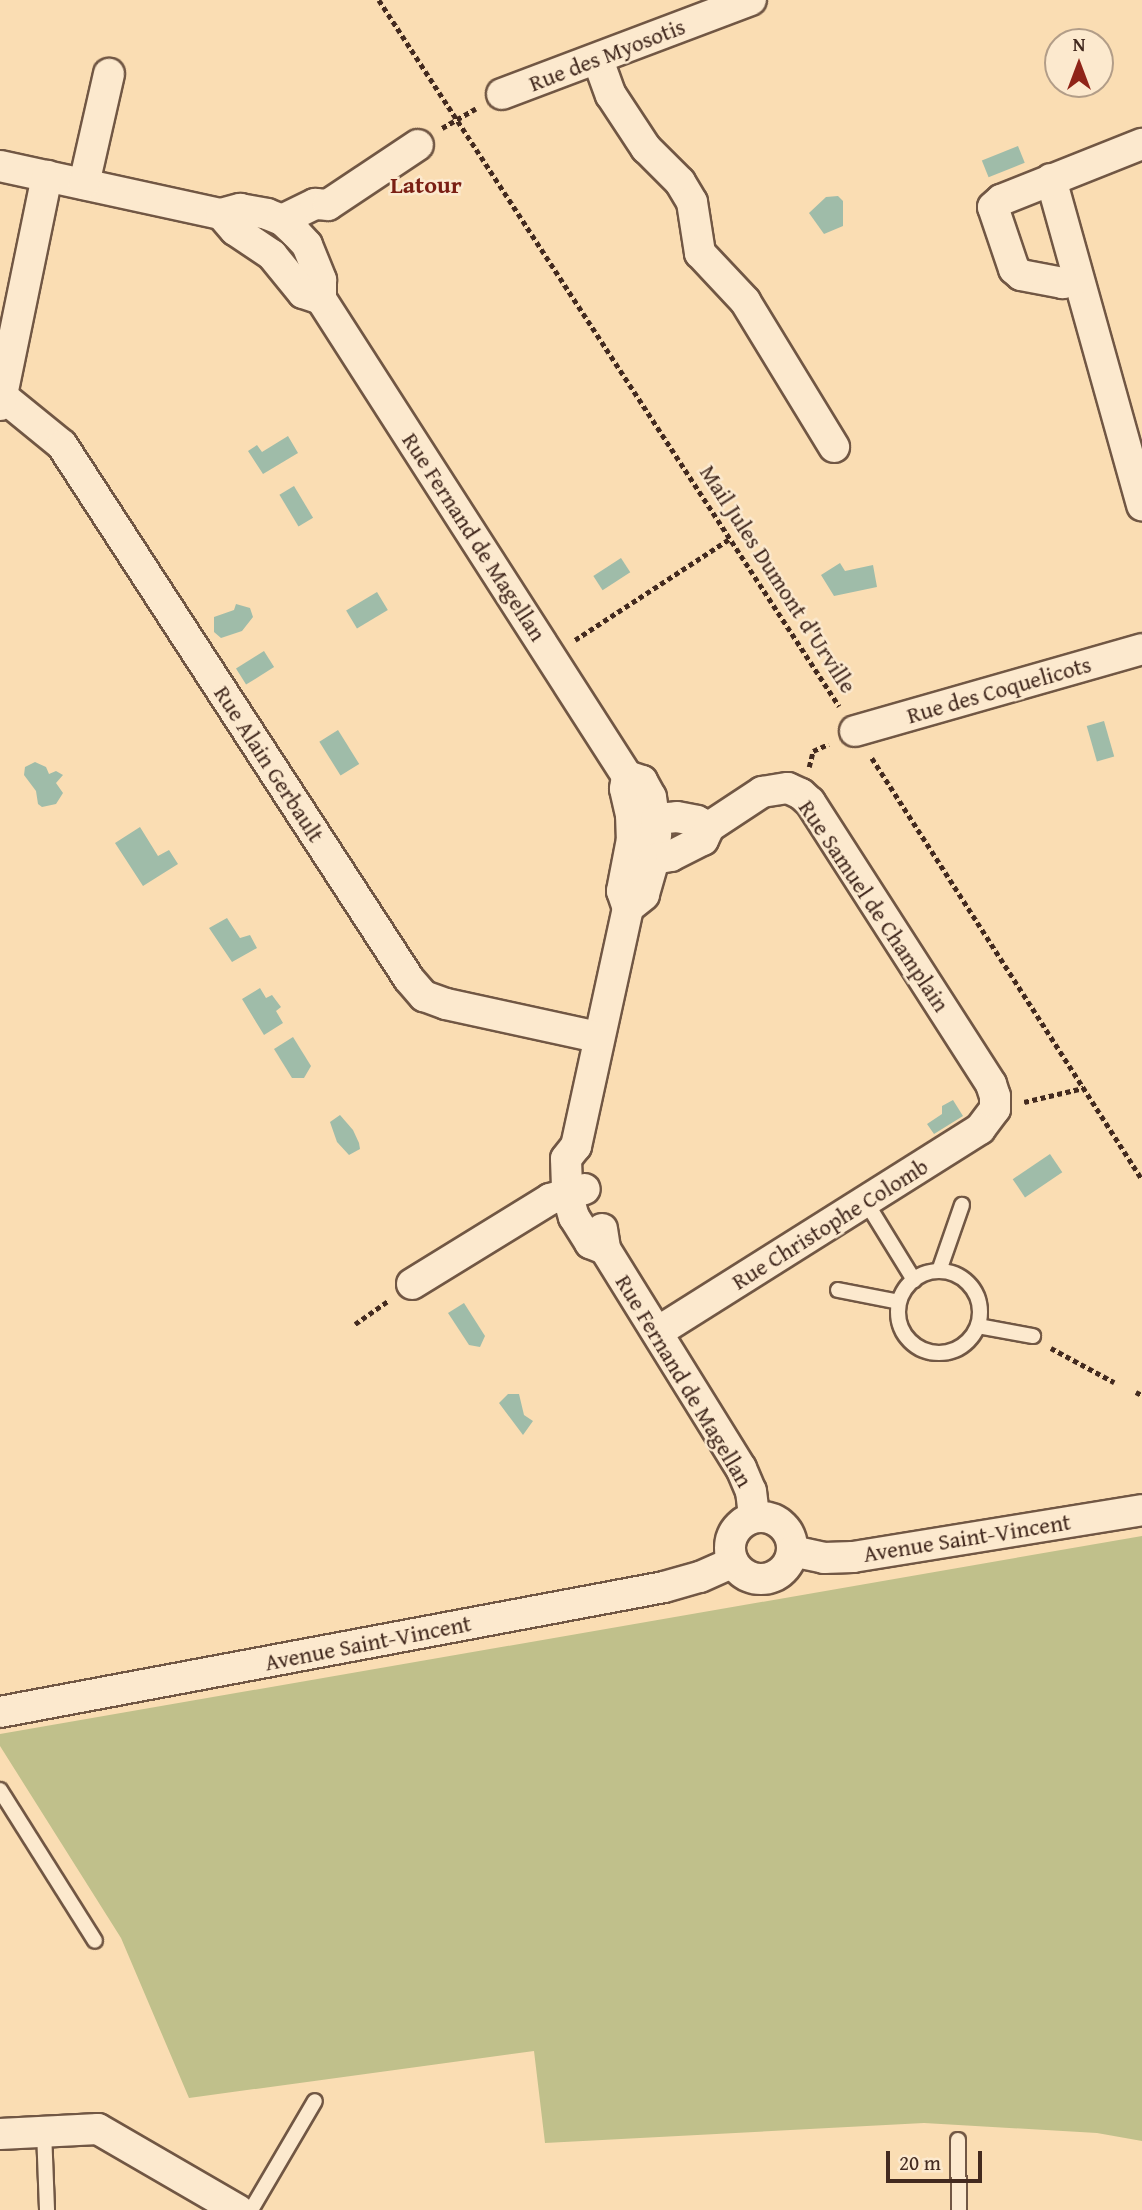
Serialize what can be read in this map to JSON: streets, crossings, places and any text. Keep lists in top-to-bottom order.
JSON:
{
  "streets": {
    "street": [
      "Rue des Myosotis",
      "Rue Fernand de Magellan",
      "Rue des Coquelicots",
      "Rue Alain Gerbault",
      "Rue Samuel de Champlain",
      "Rue Christophe Colomb",
      "Avenue Saint-Vincent"
    ],
    "path": ["Mail Jules Dumont d'Urville"]
  },
  "crossings": [
    ["Rue Fernand de Magellan", "Rue Alain Gerbault"],
    ["Rue Fernand de Magellan", "Rue Samuel de Champlain"],
    ["Rue Fernand de Magellan", "Rue Christophe Colomb"],
    ["Rue Fernand de Magellan", "Avenue Saint-Vincent"],
    ["Mail Jules Dumont d'Urville", "Rue des Coquelicots"],
    ["Rue Samuel de Champlain", "Rue Christophe Colomb"]
  ],
  "districts": ["Latour"],
  "scale_bar": "20 m",
  "north": "top"
}
